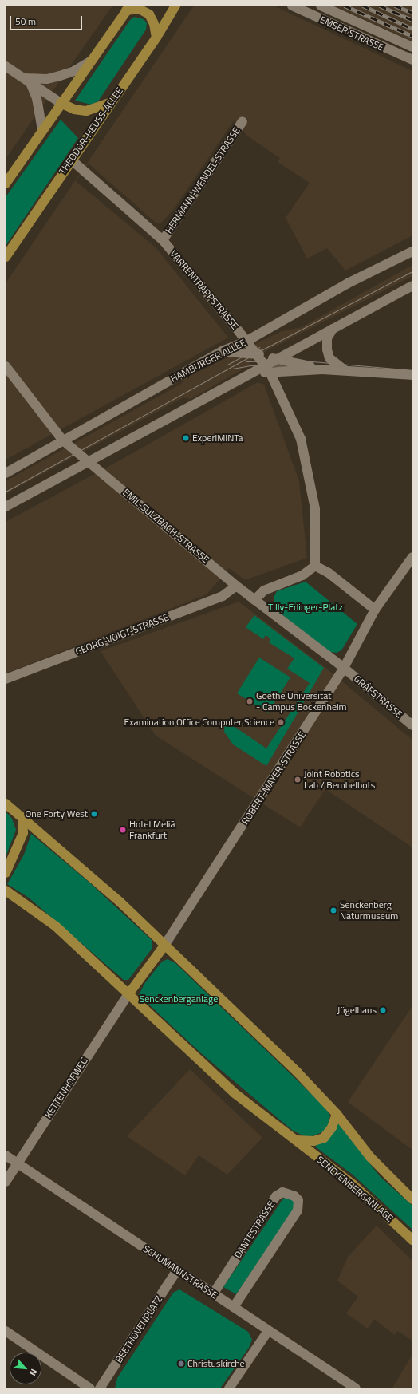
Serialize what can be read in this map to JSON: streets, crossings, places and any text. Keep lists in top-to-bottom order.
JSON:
{
  "streets": {
    "main road": ["THEODOR-HEUSS-ALLEE", "ROBERT-MAYER-STRASSE", "SENCKENBERGANLAGE"],
    "street": [
      "EMSER STRASSE",
      "HERMANN-WENDEL-STRASSE",
      "VARRENTRAPPSTRASSE",
      "HAMBURGER ALLEE",
      "EMIL-SULZBACH-STRASSE",
      "GEORG-VOIGT-STRASSE",
      "GRÄFSTRASSE",
      "KETTENHOFWEG",
      "DANTESTRASSE",
      "SCHUMANNSTRASSE",
      "BEETHOVENPLATZ"
    ]
  },
  "crossings": [
    ["THEODOR-HEUSS-ALLEE", "VARRENTRAPPSTRASSE"],
    ["HERMANN-WENDEL-STRASSE", "VARRENTRAPPSTRASSE"],
    ["VARRENTRAPPSTRASSE", "HAMBURGER ALLEE"],
    ["HAMBURGER ALLEE", "EMIL-SULZBACH-STRASSE"],
    ["EMIL-SULZBACH-STRASSE", "GEORG-VOIGT-STRASSE"],
    ["EMIL-SULZBACH-STRASSE", "GRÄFSTRASSE"],
    ["EMIL-SULZBACH-STRASSE", "ROBERT-MAYER-STRASSE"],
    ["GRÄFSTRASSE", "ROBERT-MAYER-STRASSE"],
    ["ROBERT-MAYER-STRASSE", "KETTENHOFWEG"],
    ["ROBERT-MAYER-STRASSE", "SENCKENBERGANLAGE"],
    ["KETTENHOFWEG", "SENCKENBERGANLAGE"],
    ["KETTENHOFWEG", "SCHUMANNSTRASSE"],
    ["DANTESTRASSE", "SCHUMANNSTRASSE"],
    ["SCHUMANNSTRASSE", "BEETHOVENPLATZ"]
  ],
  "parks": ["Tilly-Edinger-Platz", "Senckenberganlage"],
  "places": [
    "ExperiMINTa",
    "Goethe Universität - Campus Bockenheim",
    "Examination Office Computer Science",
    "Joint Robotics Lab / Bembelbots",
    "One Forty West",
    "Hotel Meliã Frankfurt",
    "Senckenberg Naturmuseum",
    "Jügelhaus",
    "Christuskirche"
  ],
  "scale_bar": "50 m",
  "north": "bottom right"
}
